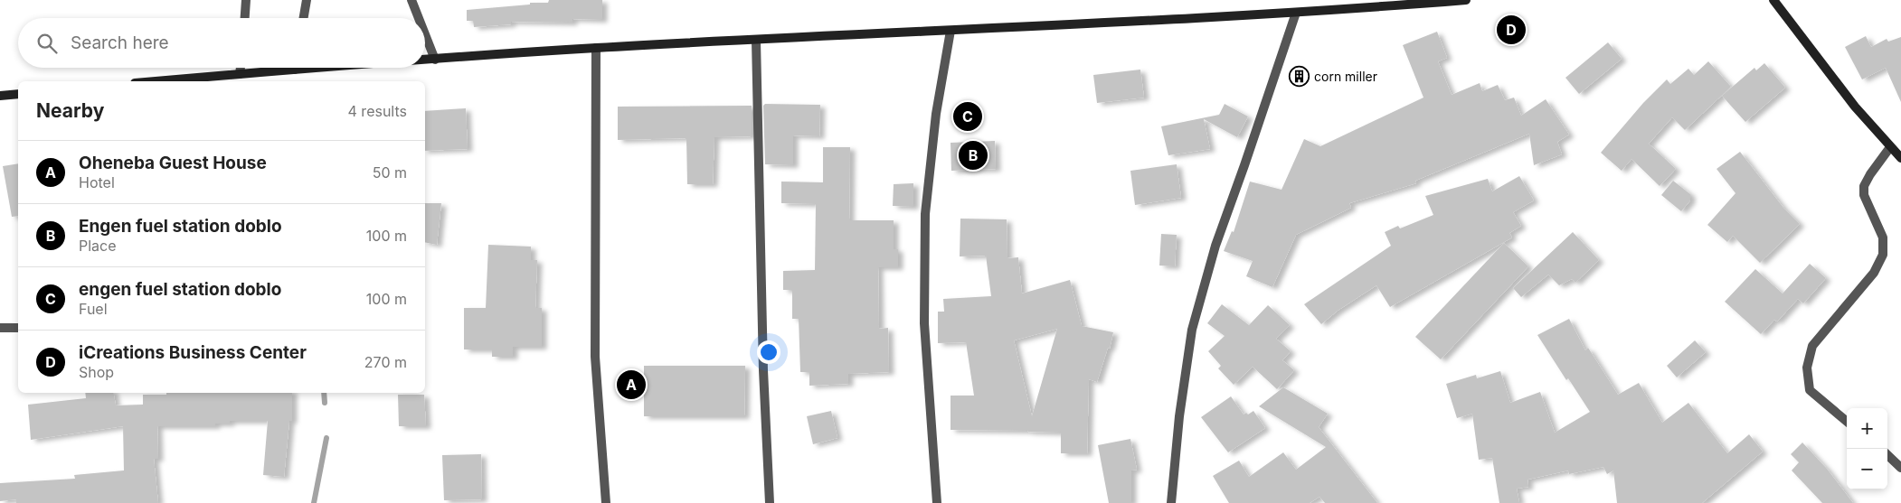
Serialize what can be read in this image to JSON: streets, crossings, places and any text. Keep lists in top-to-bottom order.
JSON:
{
  "places": {
    "building": ["corn miller"]
  },
  "page": {
    "pins": [
      "D",
      "C",
      "B",
      "A"
    ],
    "search": "Search here",
    "heading": ["Nearby", "4 results"],
    "list": [
      {
        "mark": "A",
        "name": "Oheneba Guest House",
        "note": "Hotel",
        "value": "50 m"
      },
      {
        "mark": "B",
        "name": "Engen fuel station doblo",
        "note": "Place",
        "value": "100 m"
      },
      {
        "mark": "C",
        "name": "engen fuel station doblo",
        "note": "Fuel",
        "value": "100 m"
      },
      {
        "mark": "D",
        "name": "iCreations Business Center",
        "note": "Shop",
        "value": "270 m"
      }
    ],
    "map_buttons": ["+", "−"]
  }
}
